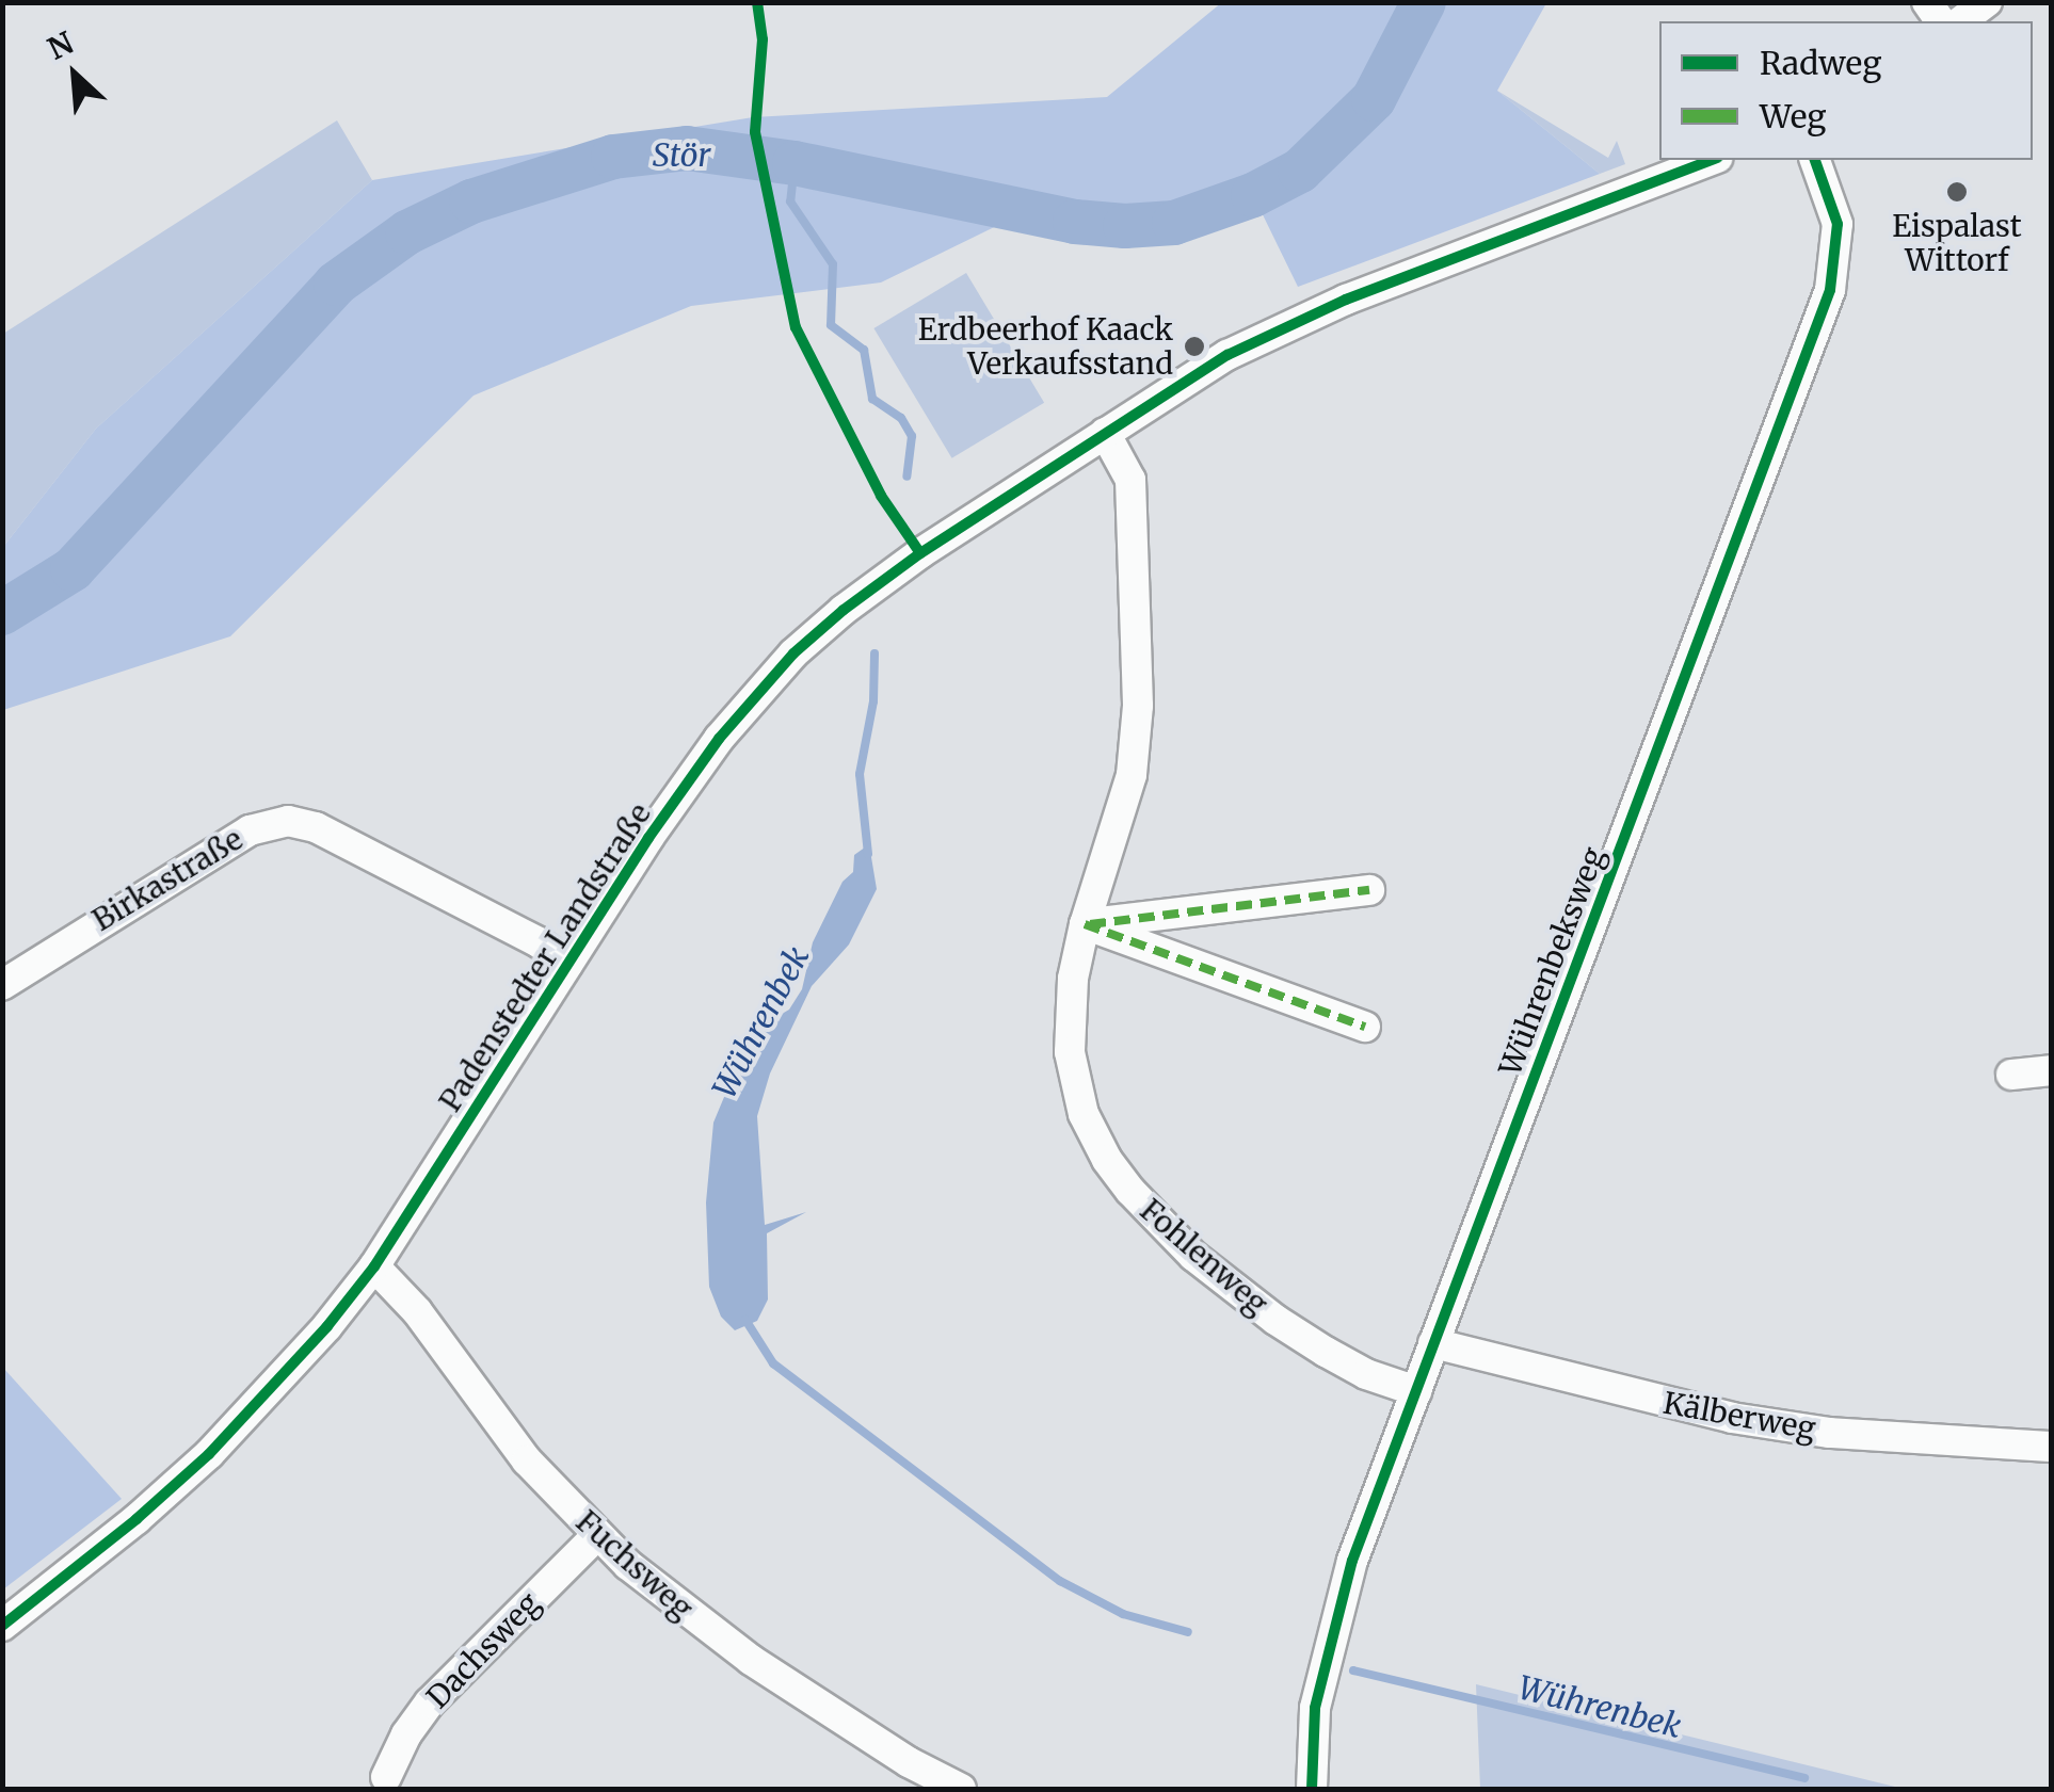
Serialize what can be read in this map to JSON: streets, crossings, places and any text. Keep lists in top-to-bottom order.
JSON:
{
  "streets": {
    "street": [
      "Birkastraße",
      "Padenstedter Landstraße",
      "Wührenbeksweg",
      "Fohlenweg",
      "Kälberweg",
      "Fuchsweg",
      "Dachsweg"
    ]
  },
  "crossings": [
    ["Birkastraße", "Padenstedter Landstraße"],
    ["Padenstedter Landstraße", "Fohlenweg"],
    ["Padenstedter Landstraße", "Fuchsweg"],
    ["Wührenbeksweg", "Fohlenweg"],
    ["Wührenbeksweg", "Kälberweg"],
    ["Fuchsweg", "Dachsweg"]
  ],
  "water": ["Stör", "Wührenbek"],
  "places": ["Eispalast Wittorf", "Erdbeerhof Kaack Verkaufsstand"],
  "legend": ["Radweg", "Weg"],
  "north": "top left"
}
